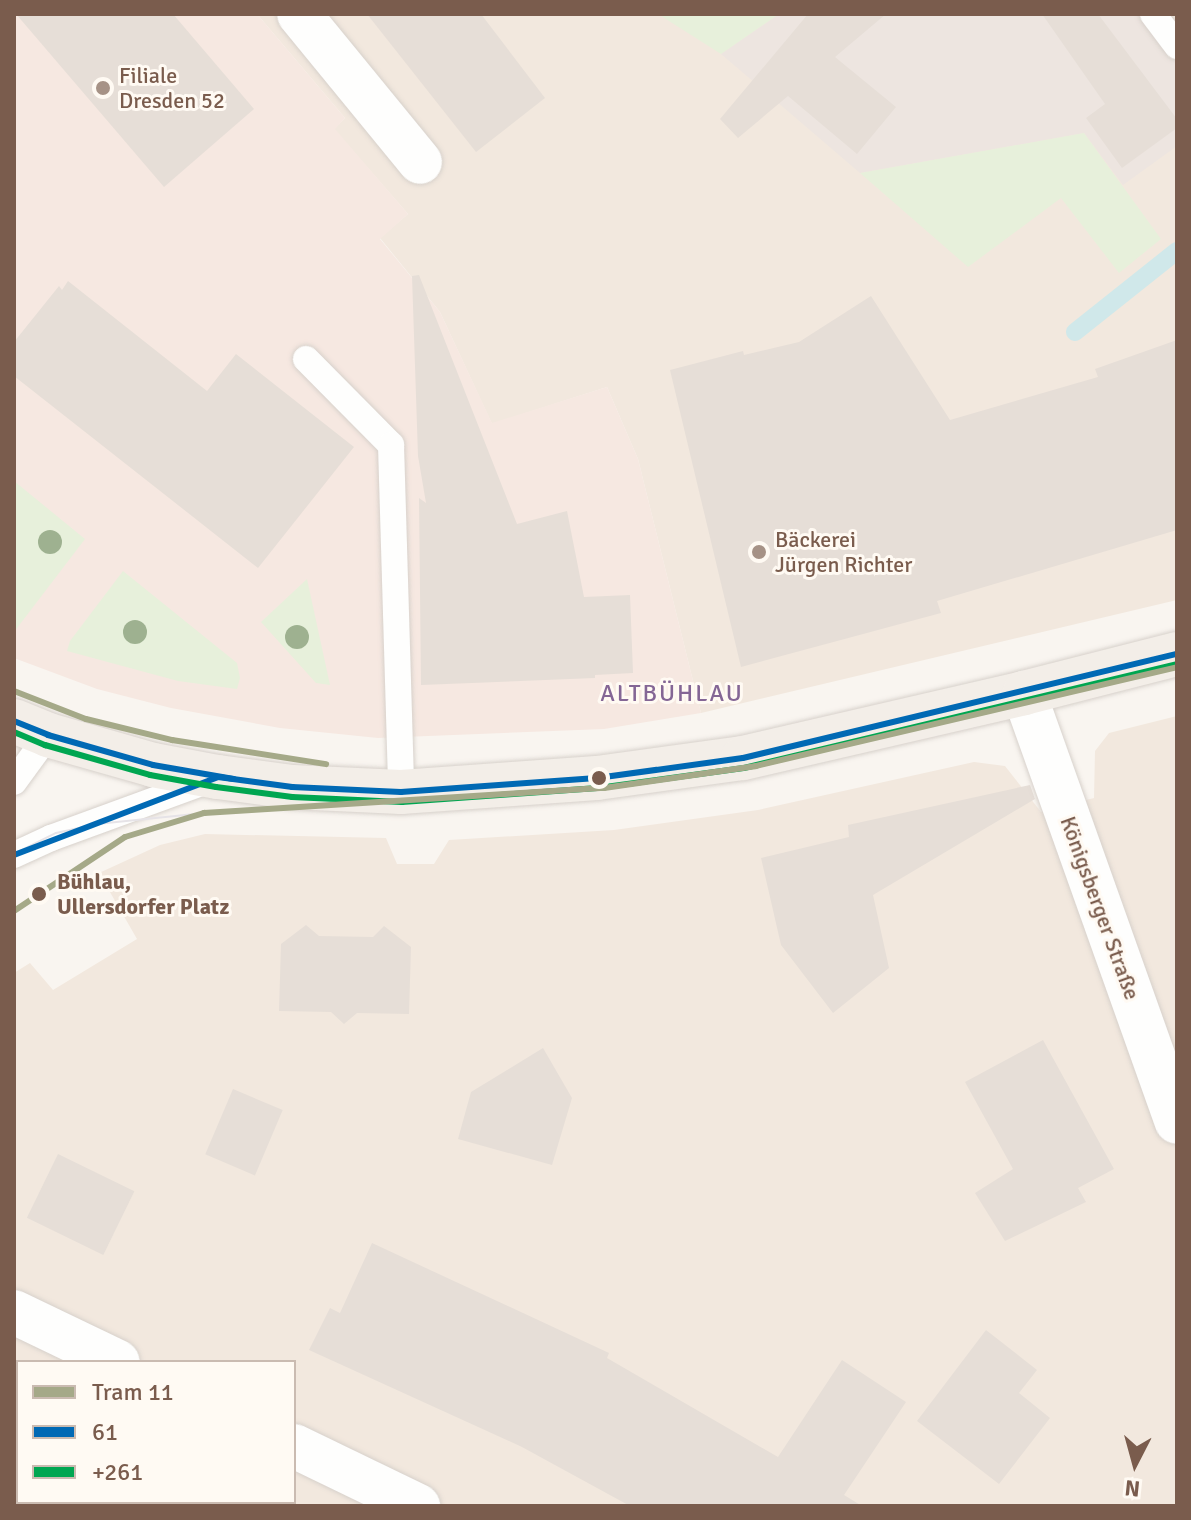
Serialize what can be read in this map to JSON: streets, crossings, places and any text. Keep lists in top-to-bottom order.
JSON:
{
  "streets": {
    "street": ["Königsberger Straße"]
  },
  "districts": ["ALTBÜHLAU"],
  "places": ["Filiale Dresden 52", "Bäckerei Jürgen Richter", "Bühlau, Ullersdorfer Platz"],
  "lines": ["transit line 61", "transit line +261", "tram line 11"],
  "legend": ["Tram 11", "61", "+261"],
  "north": "bottom"
}
